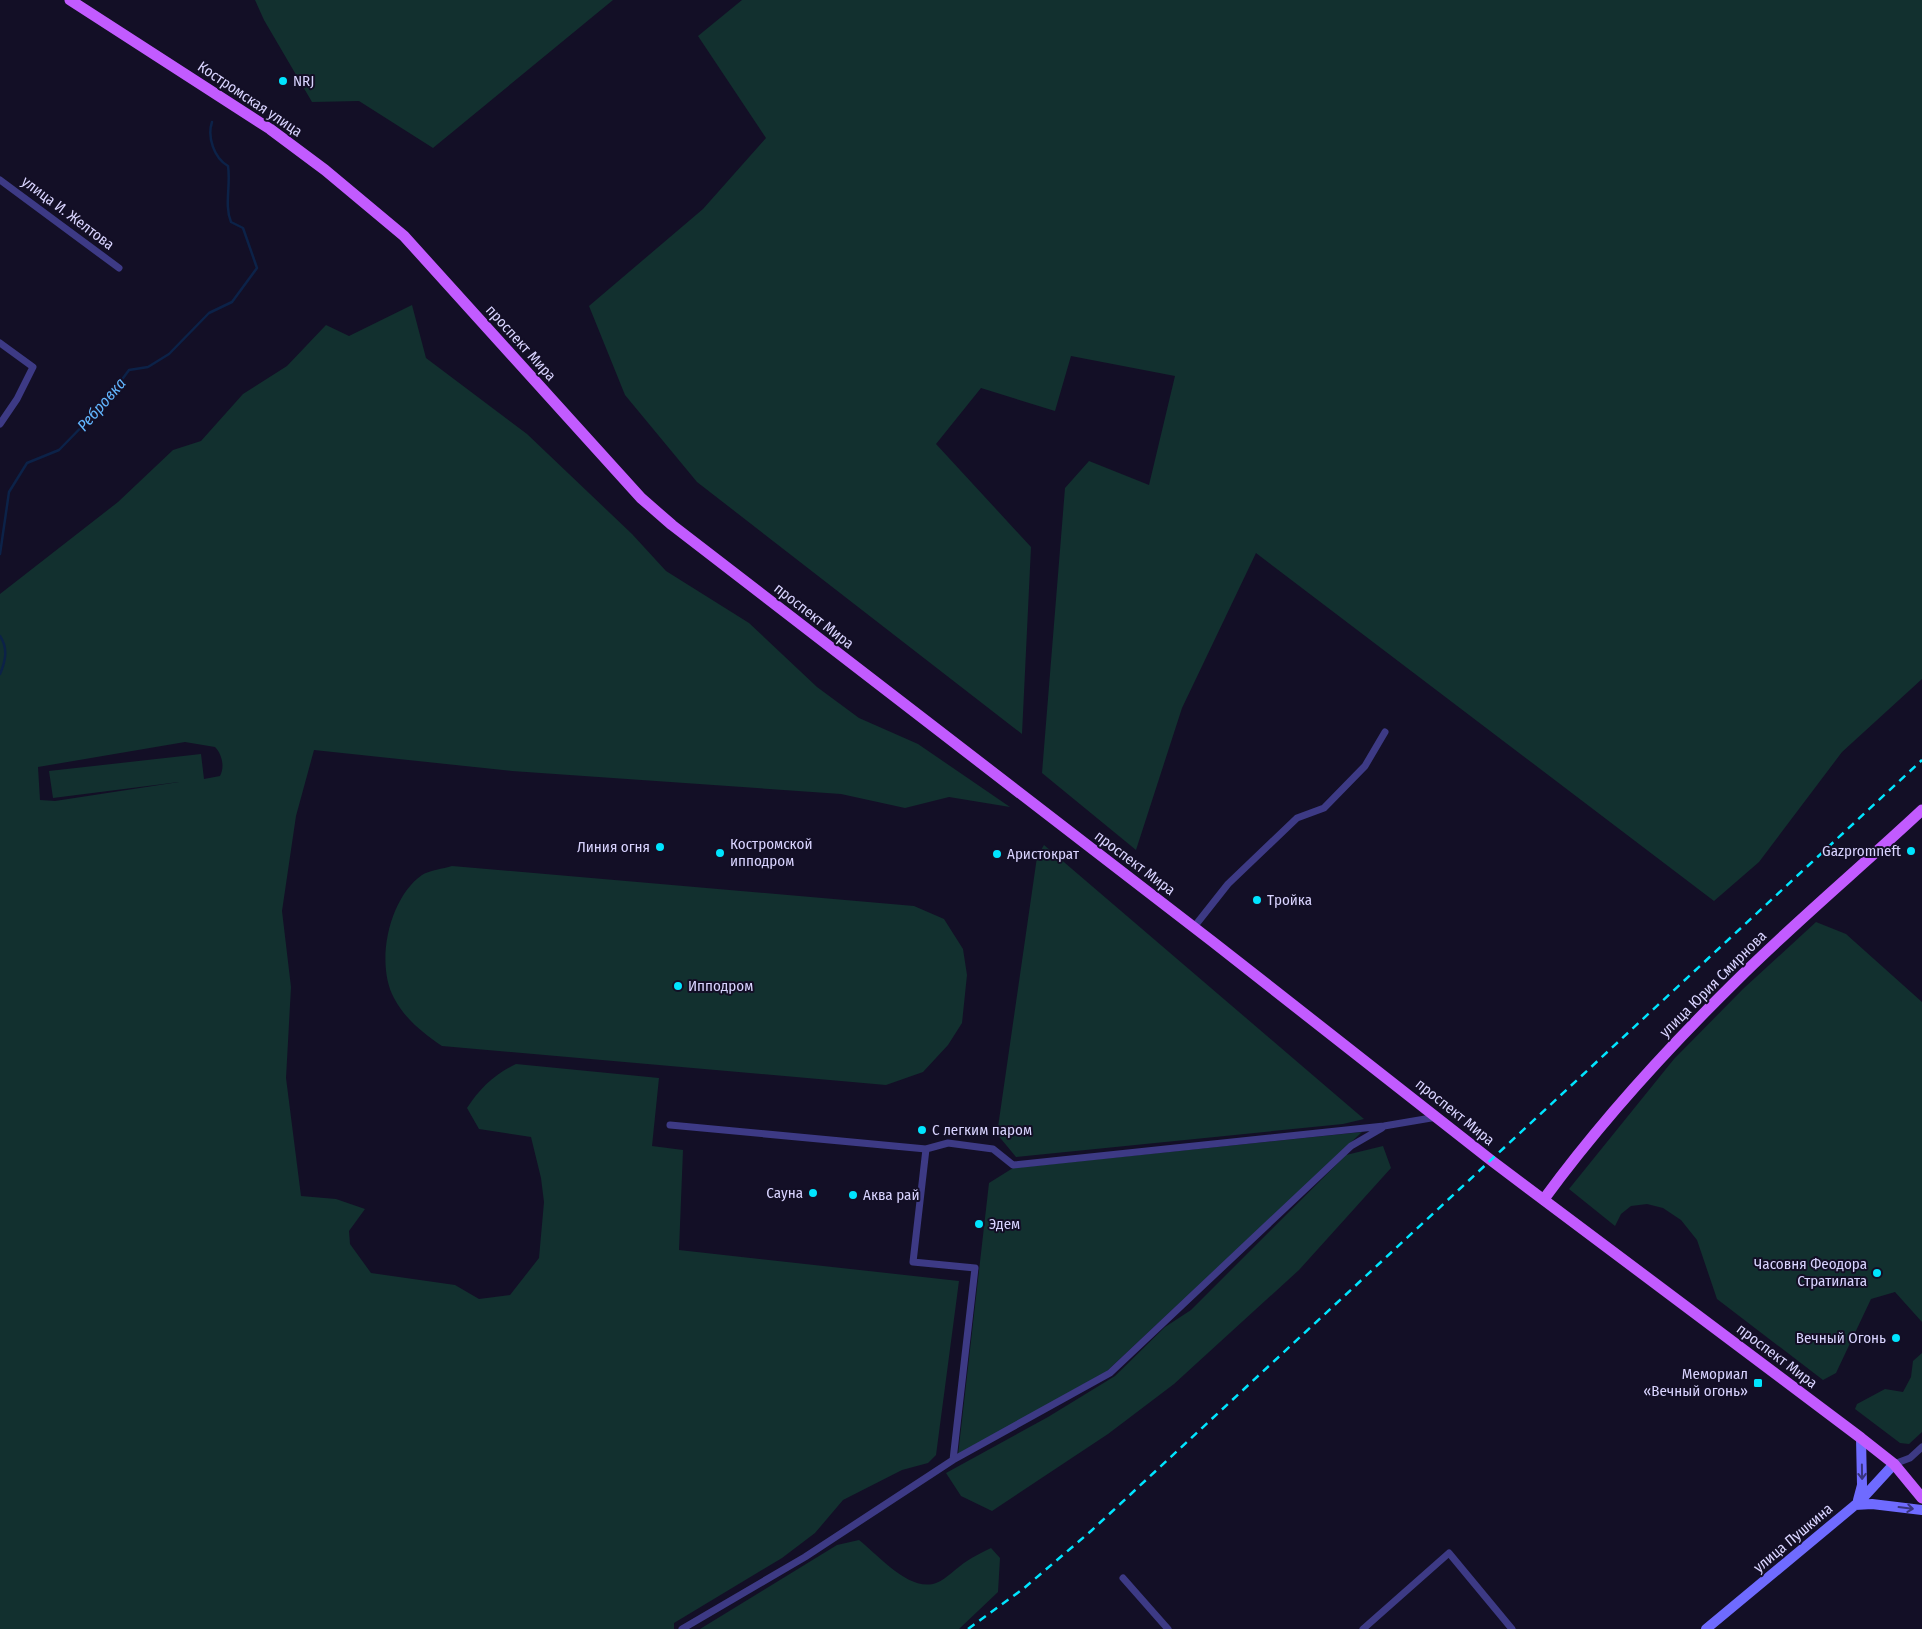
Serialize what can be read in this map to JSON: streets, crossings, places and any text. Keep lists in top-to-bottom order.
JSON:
{
  "streets": {
    "main road": ["Костромская улица", "проспект Мира", "улица Юрия Смирнова"],
    "street": ["улица И. Желтова", "улица Пушкина"]
  },
  "crossings": [
    ["Костромская улица", "проспект Мира"],
    ["проспект Мира", "улица Юрия Смирнова"],
    ["проспект Мира", "улица Пушкина"]
  ],
  "water": ["Ребровка"],
  "places": {
    "other": [
      "NRJ",
      "Линия огня",
      "Gazpromneft",
      "Костромской ипподром",
      "Аристократ",
      "Тройка",
      "Ипподром",
      "С легким паром",
      "Сауна",
      "Аква рай",
      "Эдем",
      "Часовня Феодора Стратилата",
      "Вечный Огонь"
    ],
    "transit": ["Мемориал «Вечный огонь»"]
  }
}
